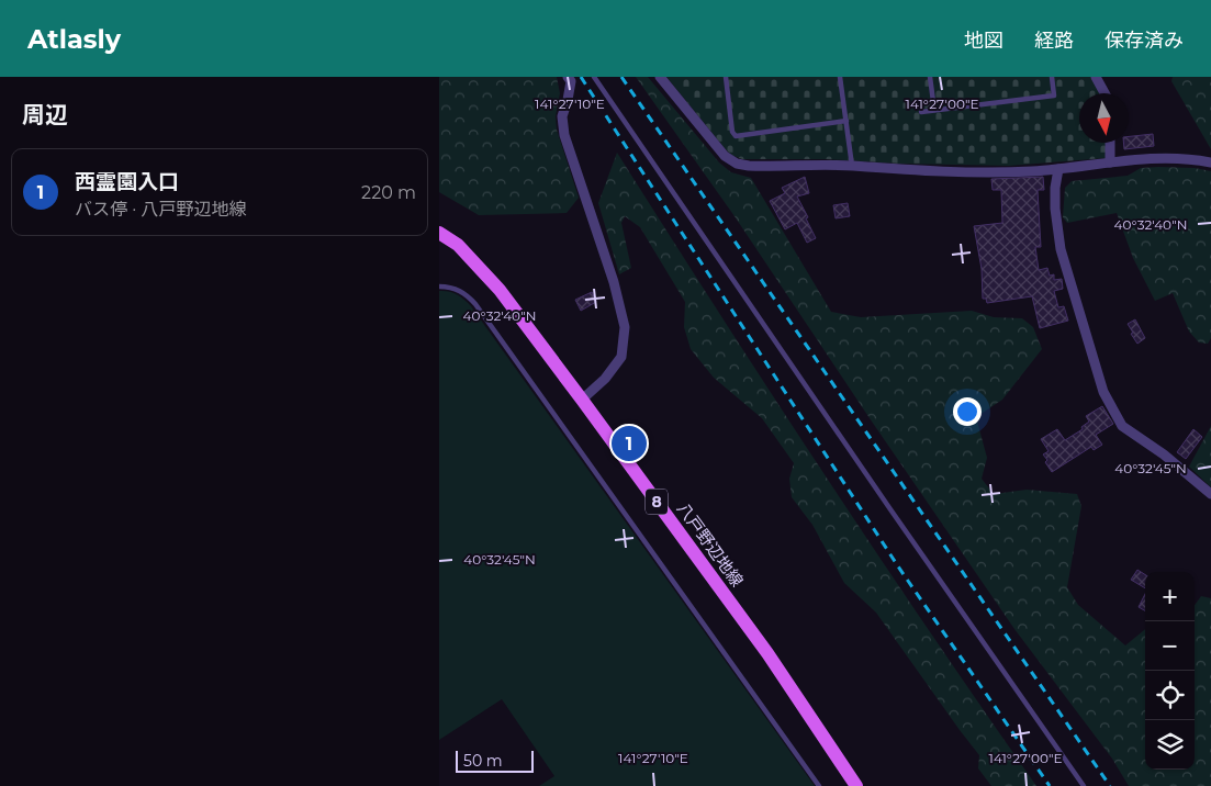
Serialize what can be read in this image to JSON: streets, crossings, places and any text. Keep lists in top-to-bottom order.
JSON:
{
  "streets": {
    "main road": ["8", "八戸野辺地線"]
  },
  "scale_bar": "50 m",
  "north": "bottom",
  "page": {
    "header": "Atlasly",
    "nav": ["地図", "経路", "保存済み"],
    "heading": "周辺",
    "list": [
      {
        "mark": "1",
        "name": "西霊園入口",
        "note": "バス停 · 八戸野辺地線",
        "value": "220 m"
      }
    ],
    "pins": "1",
    "map_buttons": ["+", "−"],
    "scale": "50 m"
  },
  "coordinates": [
    "141°27'10\"E",
    "141°27'00\"E",
    "40°32'40\"N",
    "40°32'45\"N"
  ]
}
